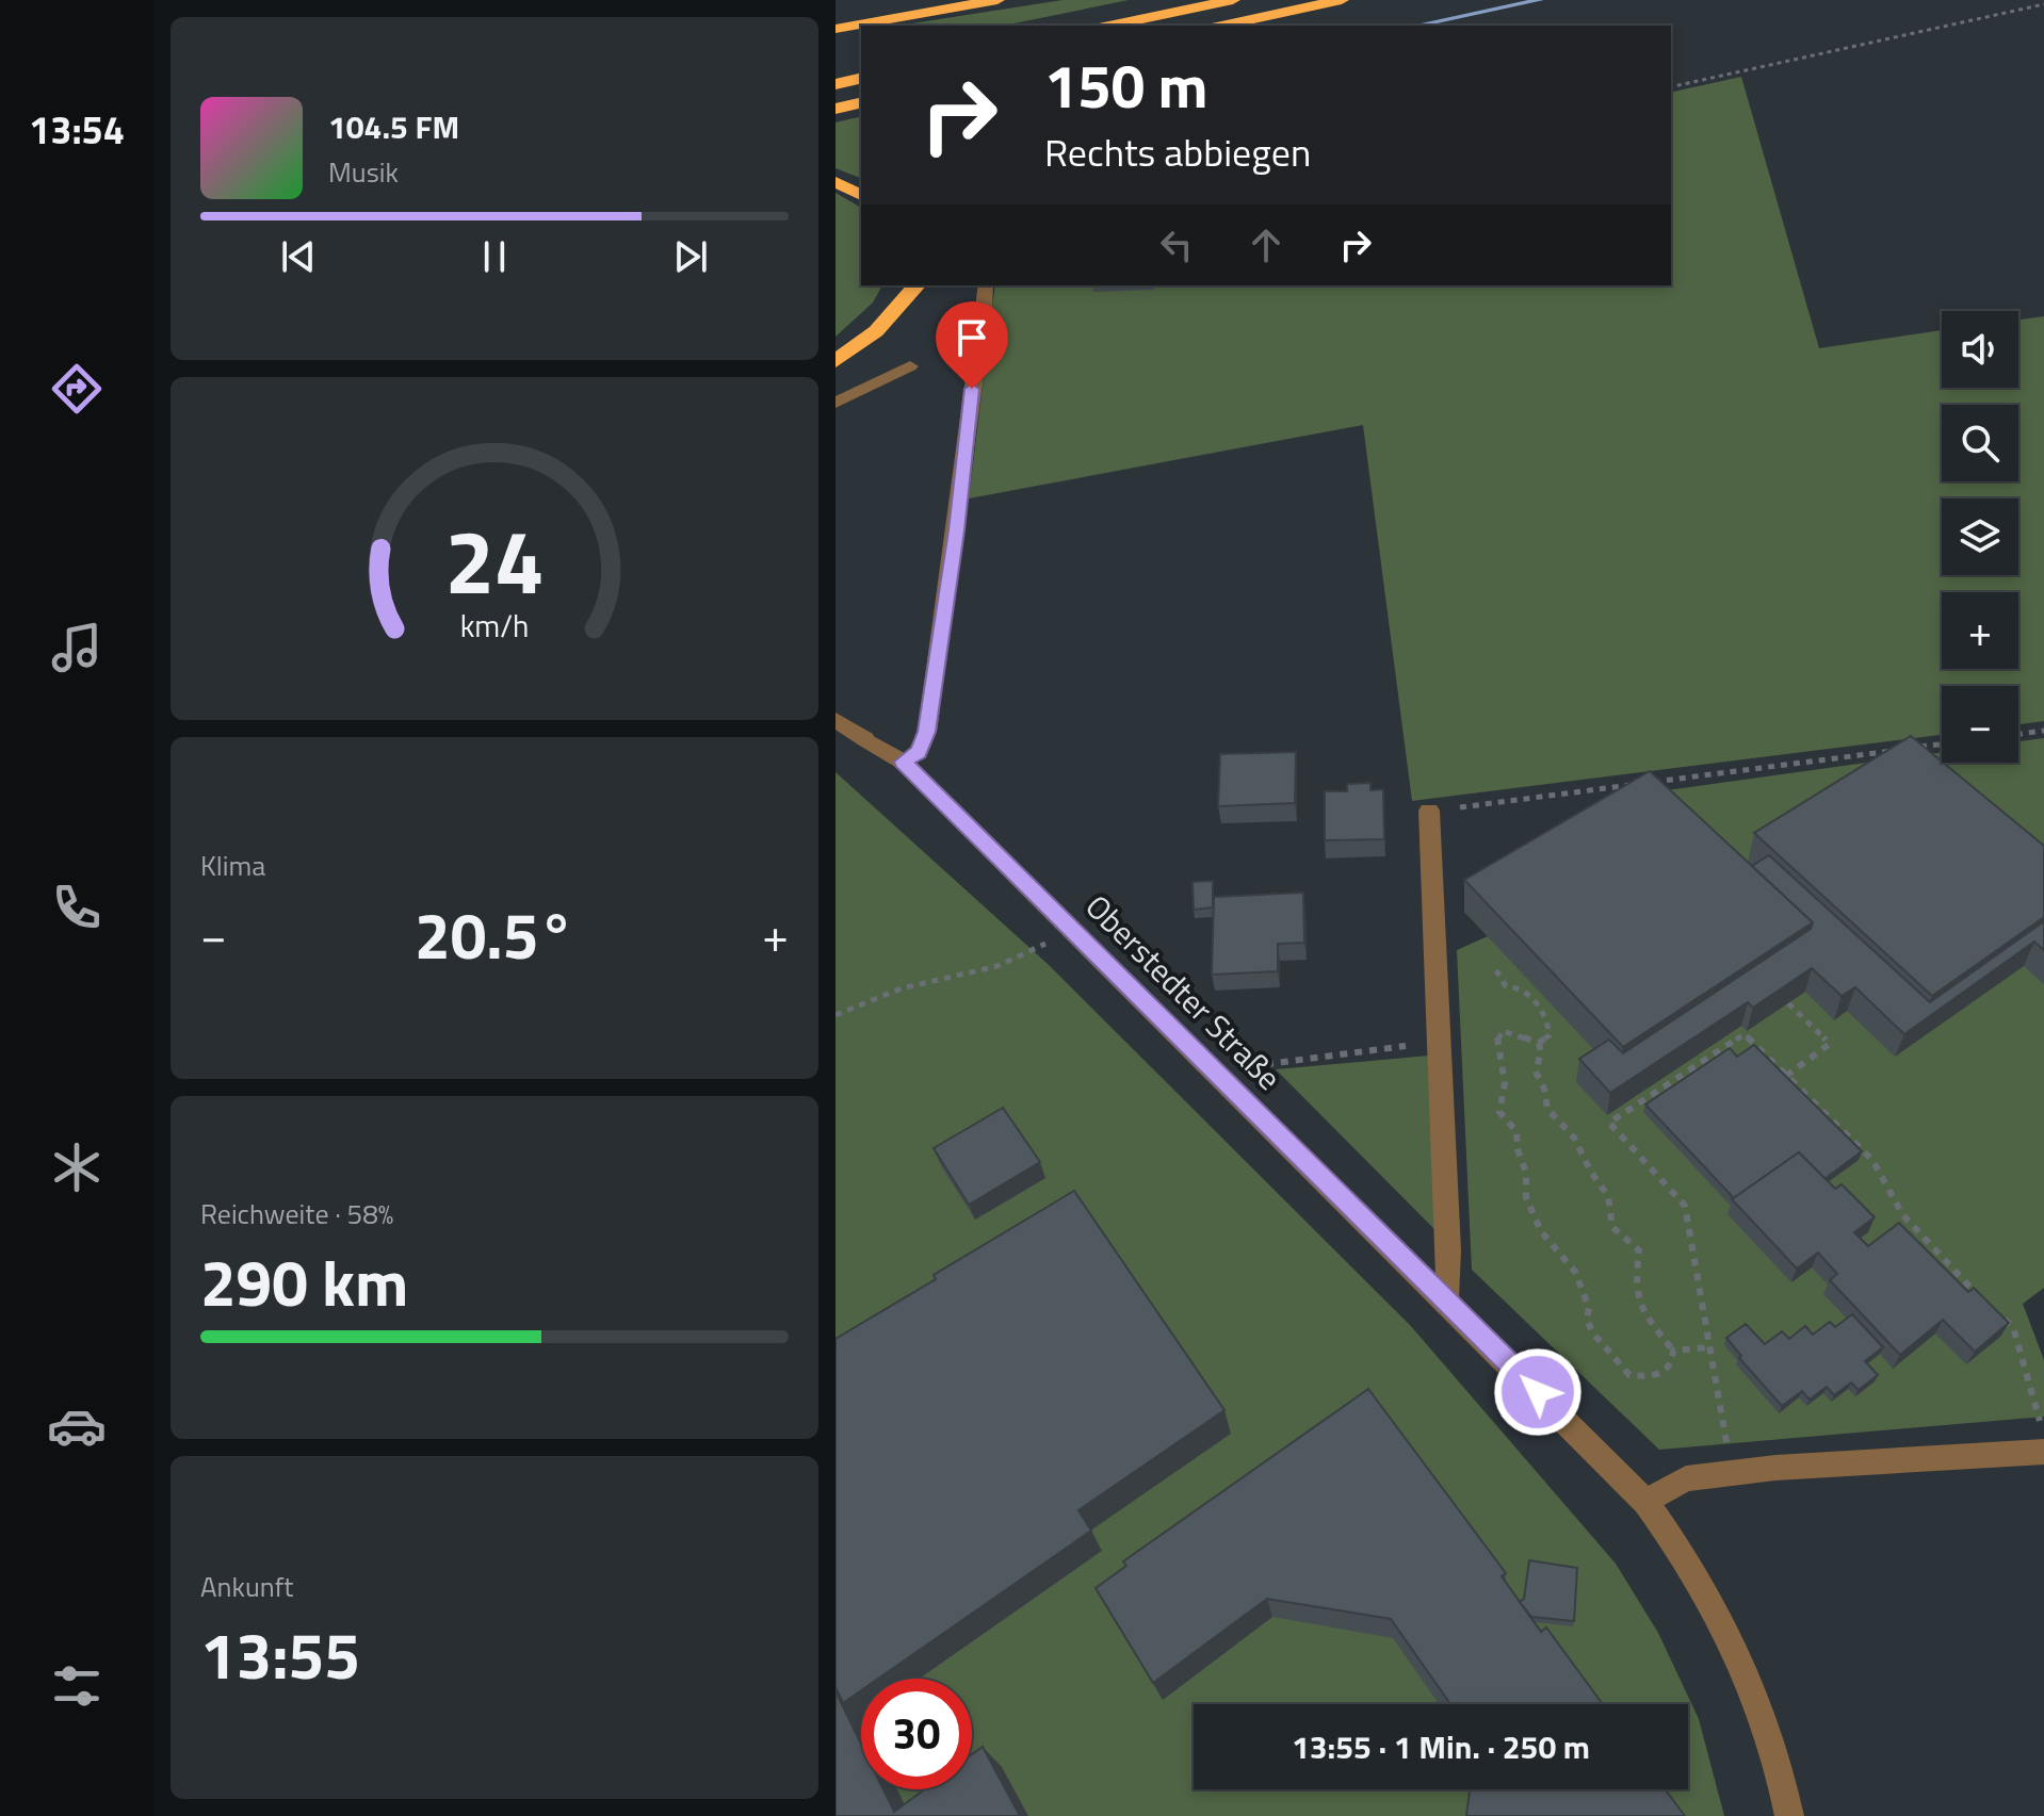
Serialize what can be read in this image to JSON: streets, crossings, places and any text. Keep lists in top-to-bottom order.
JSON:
{
  "streets": {
    "street": ["Oberstedter Straße"]
  },
  "page": {
    "tabs": "13:54",
    "turn": ["150 m", "Rechts abbiegen"],
    "song": ["104.5 FM", "Musik"],
    "map_buttons": ["+", "−"],
    "tile": [
      "Klima",
      ["Reichweite · 58%", "290 km"],
      ["Ankunft", "13:55"]
    ],
    "heat": ["−", "20.5°", "+"],
    "limit": "30",
    "trip": "13:55 · 1 Min. · 250 m",
    "gauge": ["24", "km/h"]
  }
}
